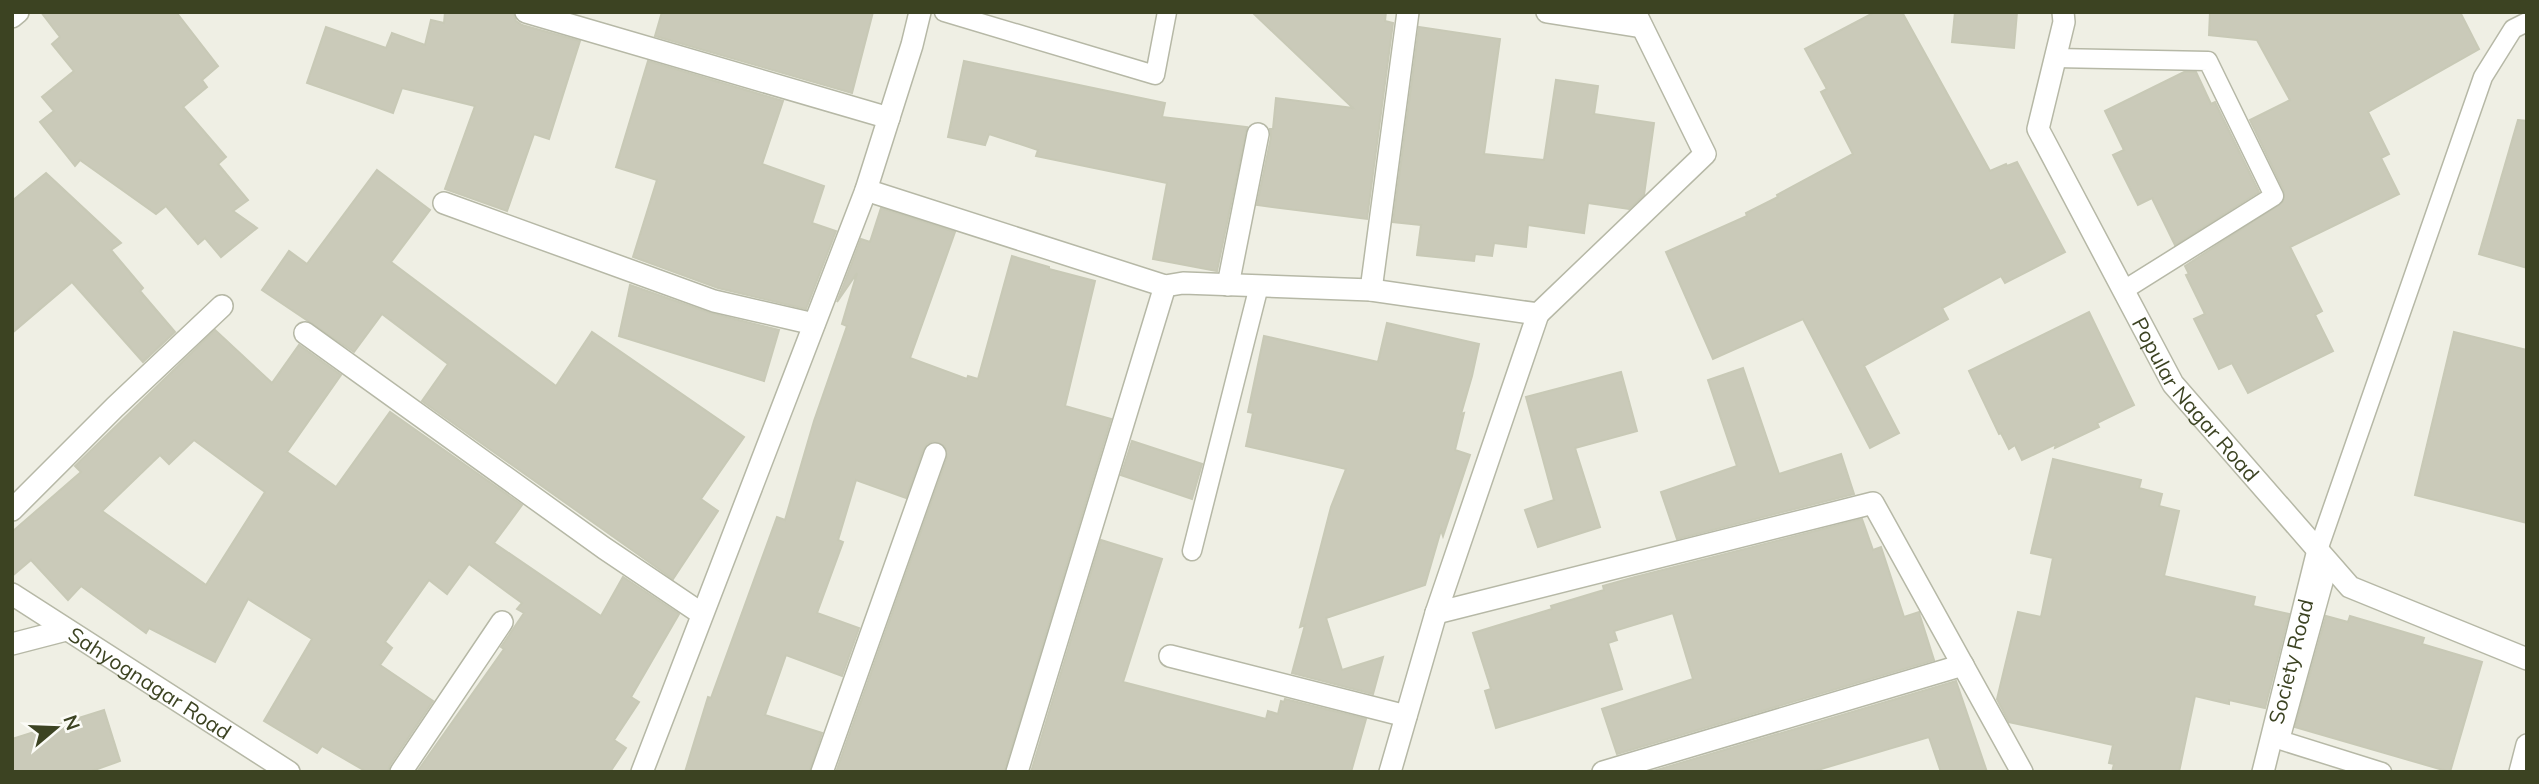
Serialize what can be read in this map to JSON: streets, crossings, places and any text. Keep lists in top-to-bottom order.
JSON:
{
  "streets": {
    "street": ["Popular Nagar Road", "Society Road", "Sahyognagar Road"]
  },
  "crossings": [
    ["Popular Nagar Road", "Society Road"]
  ],
  "north": "right"
}
